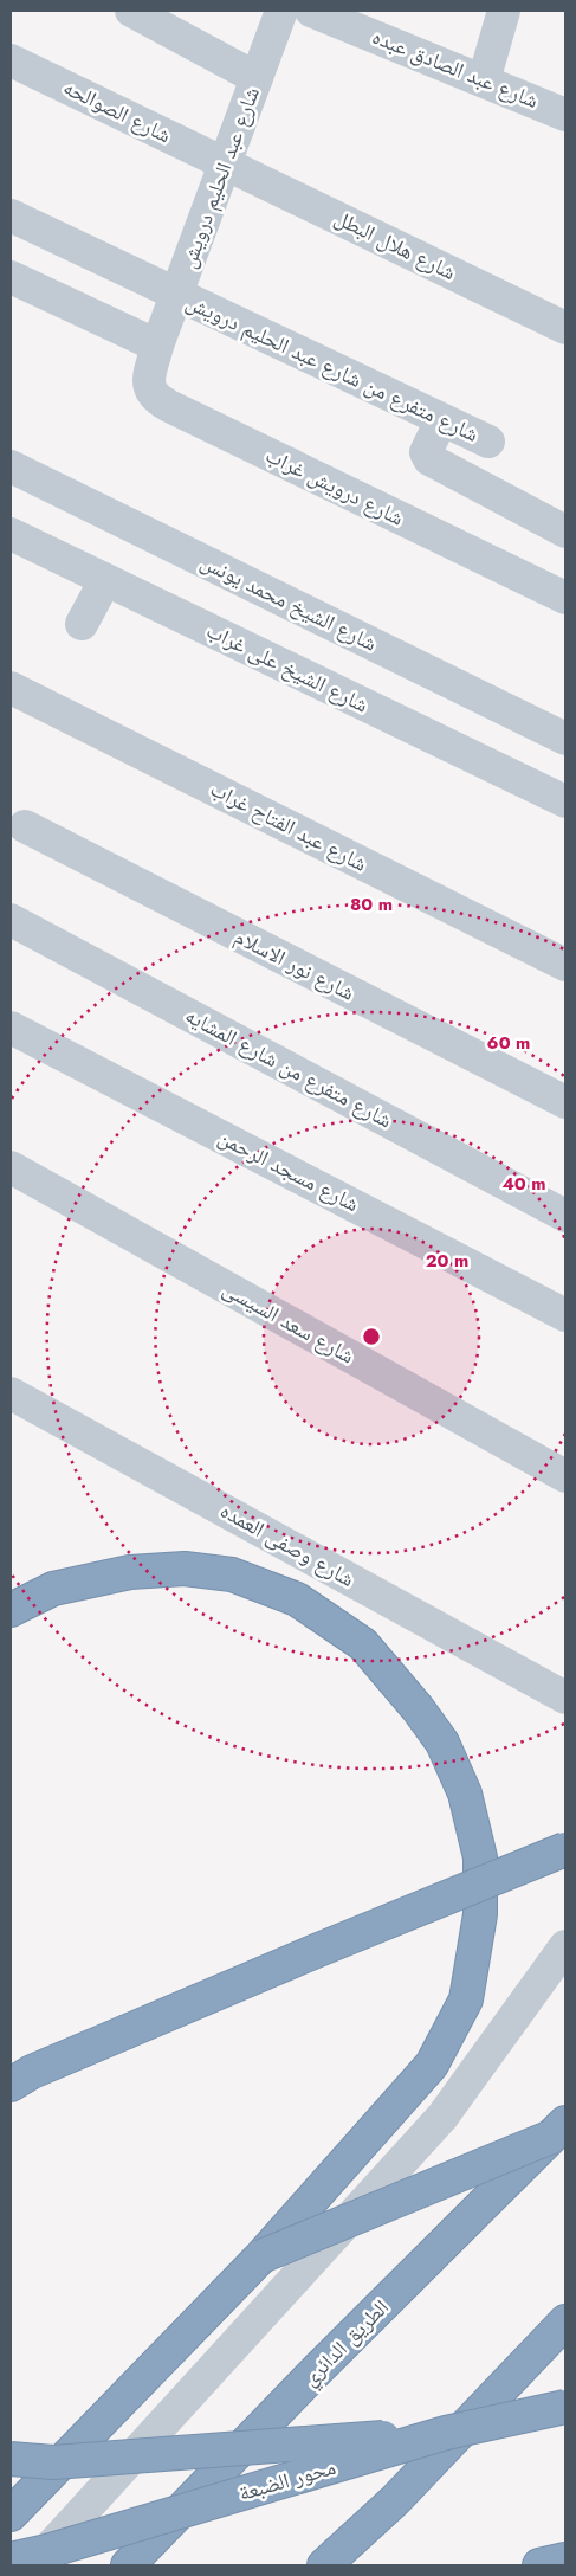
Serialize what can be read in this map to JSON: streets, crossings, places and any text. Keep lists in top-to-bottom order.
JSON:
{
  "streets": {
    "highway": ["الطريق الدائري", "محور الضبعة"],
    "street": [
      "شارع عبد الصادق عبده",
      "شارع الصوالحه",
      "شارع عبد الحليم درويش",
      "شارع هلال البطل",
      "شارع متفرع من شارع عبد الحليم درويش",
      "شارع درويش غراب",
      "شارع الشيخ محمد يونس",
      "شارع الشيخ على غراب",
      "شارع عبد الفتاح غراب",
      "شارع نور الاسلام",
      "شارع متفرع من شارع المشايه",
      "شارع مسجد الرحمن",
      "شارع سعد السيسى",
      "شارع وصفى العمده"
    ]
  },
  "crossings": [
    ["شارع الصوالحه", "شارع عبد الحليم درويش"],
    ["شارع الصوالحه", "شارع هلال البطل"],
    ["شارع عبد الحليم درويش", "شارع هلال البطل"],
    ["شارع عبد الحليم درويش", "شارع متفرع من شارع عبد الحليم درويش"],
    ["شارع عبد الحليم درويش", "شارع درويش غراب"]
  ],
  "rings": [
    "80 m",
    "60 m",
    "40 m",
    "20 m"
  ]
}
